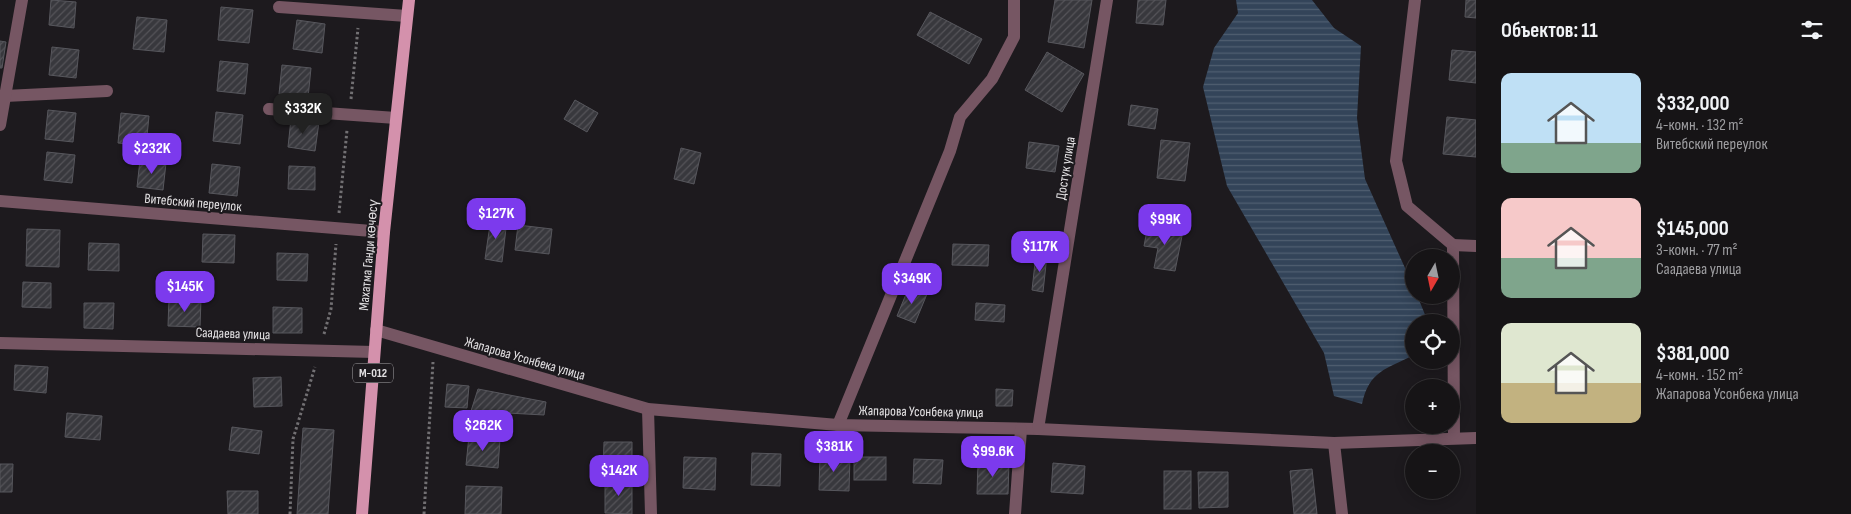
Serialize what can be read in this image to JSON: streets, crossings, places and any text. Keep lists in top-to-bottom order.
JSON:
{
  "streets": {
    "main road": ["Махатма Ганди көчөсү", "М-012"],
    "street": [
      "Достук улица",
      "Витебский переулок",
      "Саадаева улица",
      "Жапарова Усонбека улица"
    ]
  },
  "crossings": [
    ["Достук улица", "Жапарова Усонбека улица"],
    ["Витебский переулок", "Махатма Ганди көчөсү"],
    ["Махатма Ганди көчөсү", "Саадаева улица"],
    ["Махатма Ганди көчөсү", "Жапарова Усонбека улица"]
  ],
  "north": "bottom",
  "page": {
    "heading": "Объектов: 11",
    "list": [
      {
        "name": "$332,000",
        "note": "4-комн. · 132 m² · Витебский переулок"
      },
      {
        "name": "$145,000",
        "note": "3-комн. · 77 m² · Саадаева улица"
      },
      {
        "name": "$381,000",
        "note": "4-комн. · 152 m² · Жапарова Усонбека улица"
      }
    ],
    "price": [
      "$332K",
      "$232K",
      "$127K",
      "$99K",
      "$117K",
      "$349K",
      "$145K",
      "$262K",
      "$381K",
      "$99.6K",
      "$142K"
    ],
    "map_buttons": ["+", "−"]
  }
}
